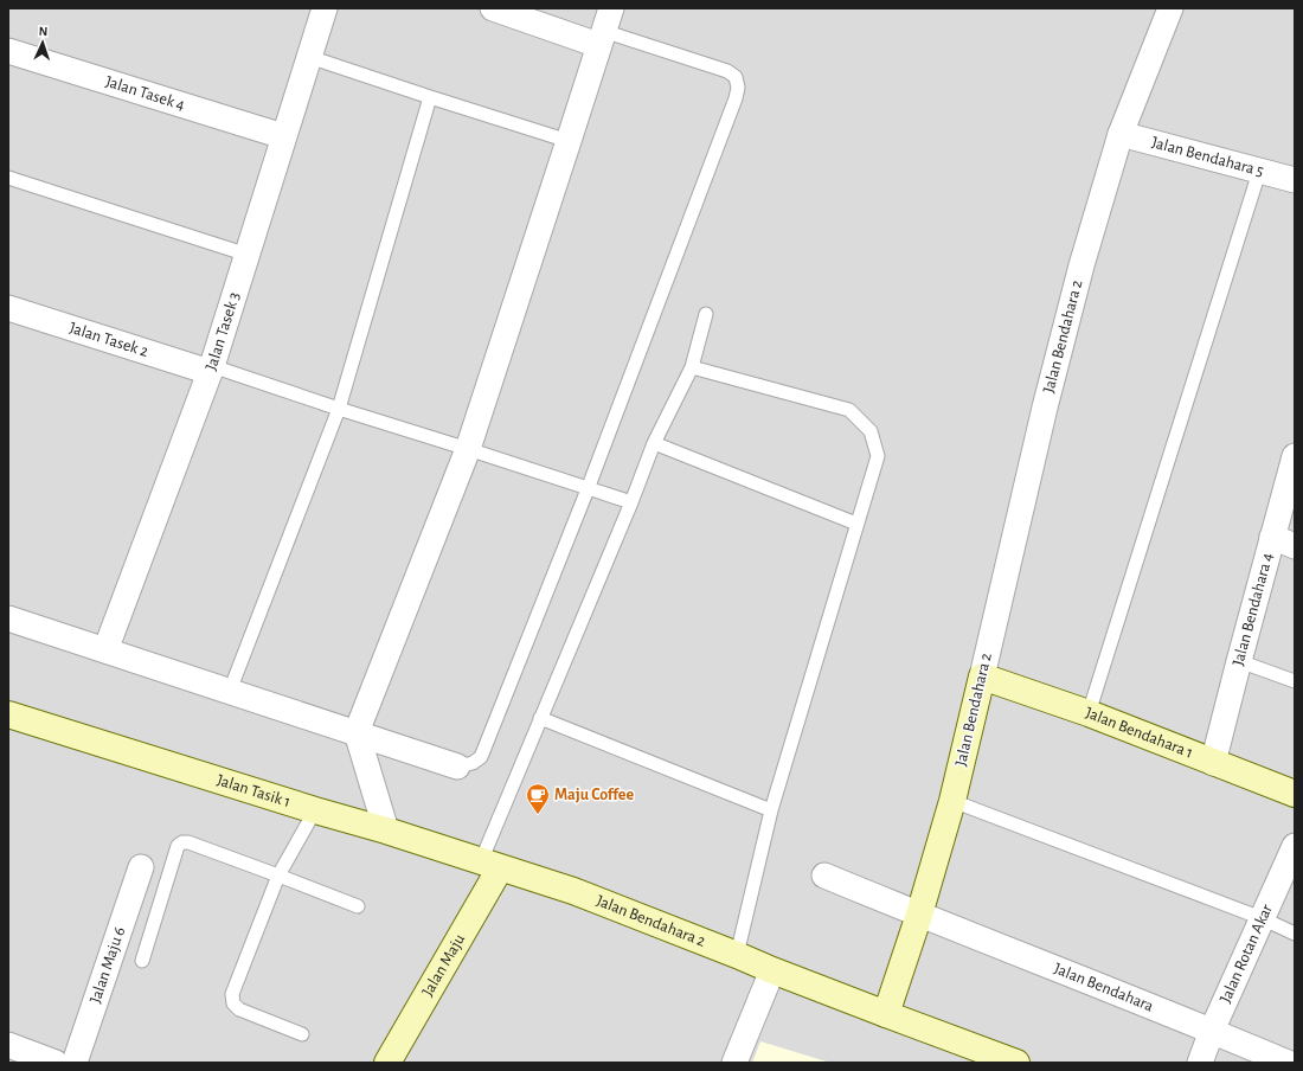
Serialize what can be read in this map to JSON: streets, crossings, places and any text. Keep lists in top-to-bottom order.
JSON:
{
  "streets": {
    "street": [
      "Jalan Tasek 4",
      "Jalan Bendahara 5",
      "Jalan Tasek 3",
      "Jalan Bendahara 2",
      "Jalan Tasek 2",
      "Jalan Bendahara 4",
      "Jalan Bendahara 1",
      "Jalan Tasik 1",
      "Jalan Rotan Akar",
      "Jalan Maju 6",
      "Jalan Maju",
      "Jalan Bendahara"
    ]
  },
  "crossings": [
    ["Jalan Tasek 4", "Jalan Tasek 3"],
    ["Jalan Bendahara 5", "Jalan Bendahara 2"],
    ["Jalan Tasek 3", "Jalan Tasek 2"],
    ["Jalan Bendahara 2", "Jalan Bendahara 1"],
    ["Jalan Bendahara 2", "Jalan Tasik 1"],
    ["Jalan Bendahara 2", "Jalan Maju"],
    ["Jalan Bendahara 2", "Jalan Bendahara"],
    ["Jalan Bendahara 4", "Jalan Bendahara 1"],
    ["Jalan Tasik 1", "Jalan Maju"],
    ["Jalan Rotan Akar", "Jalan Bendahara"]
  ],
  "places": {
    "cafe": ["Maju Coffee"]
  },
  "north": "top"
}
